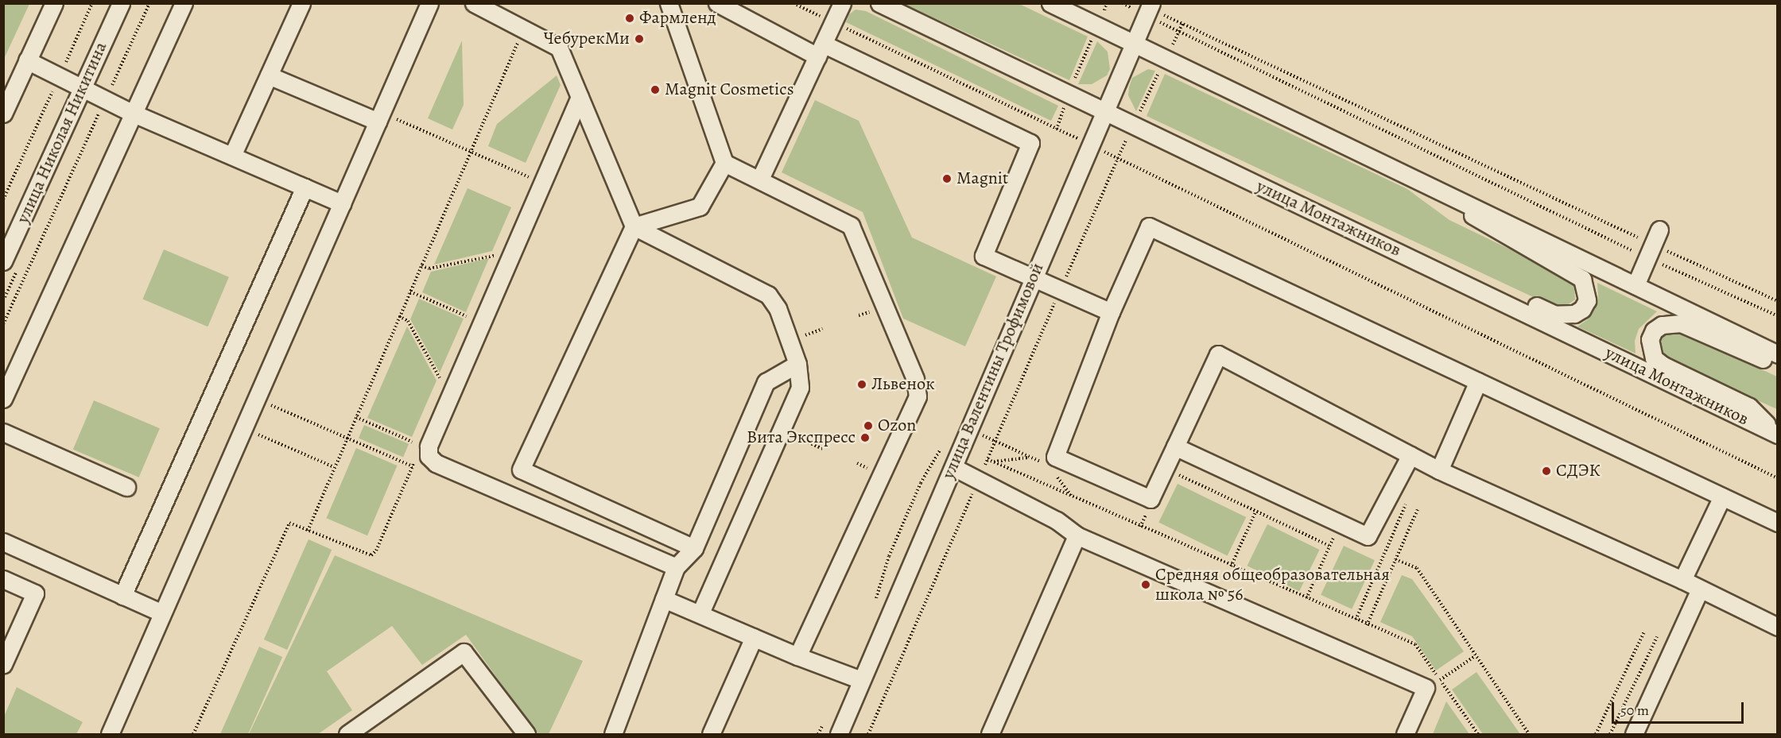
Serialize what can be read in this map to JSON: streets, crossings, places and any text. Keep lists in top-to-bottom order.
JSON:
{
  "streets": {
    "street": ["улица Николая Никитина", "улица Монтажников", "улица Валентины Трофимовой"]
  },
  "crossings": [
    ["улица Монтажников", "улица Валентины Трофимовой"]
  ],
  "places": [
    "Фармленд",
    "ЧебурекМи",
    "Magnit Cosmetics",
    "Magnit",
    "Львенок",
    "Ozon",
    "Вита Экспресс",
    "СДЭК",
    "Средняя общеобразовательная школа № 56"
  ],
  "scale_bar": "50 m"
}
